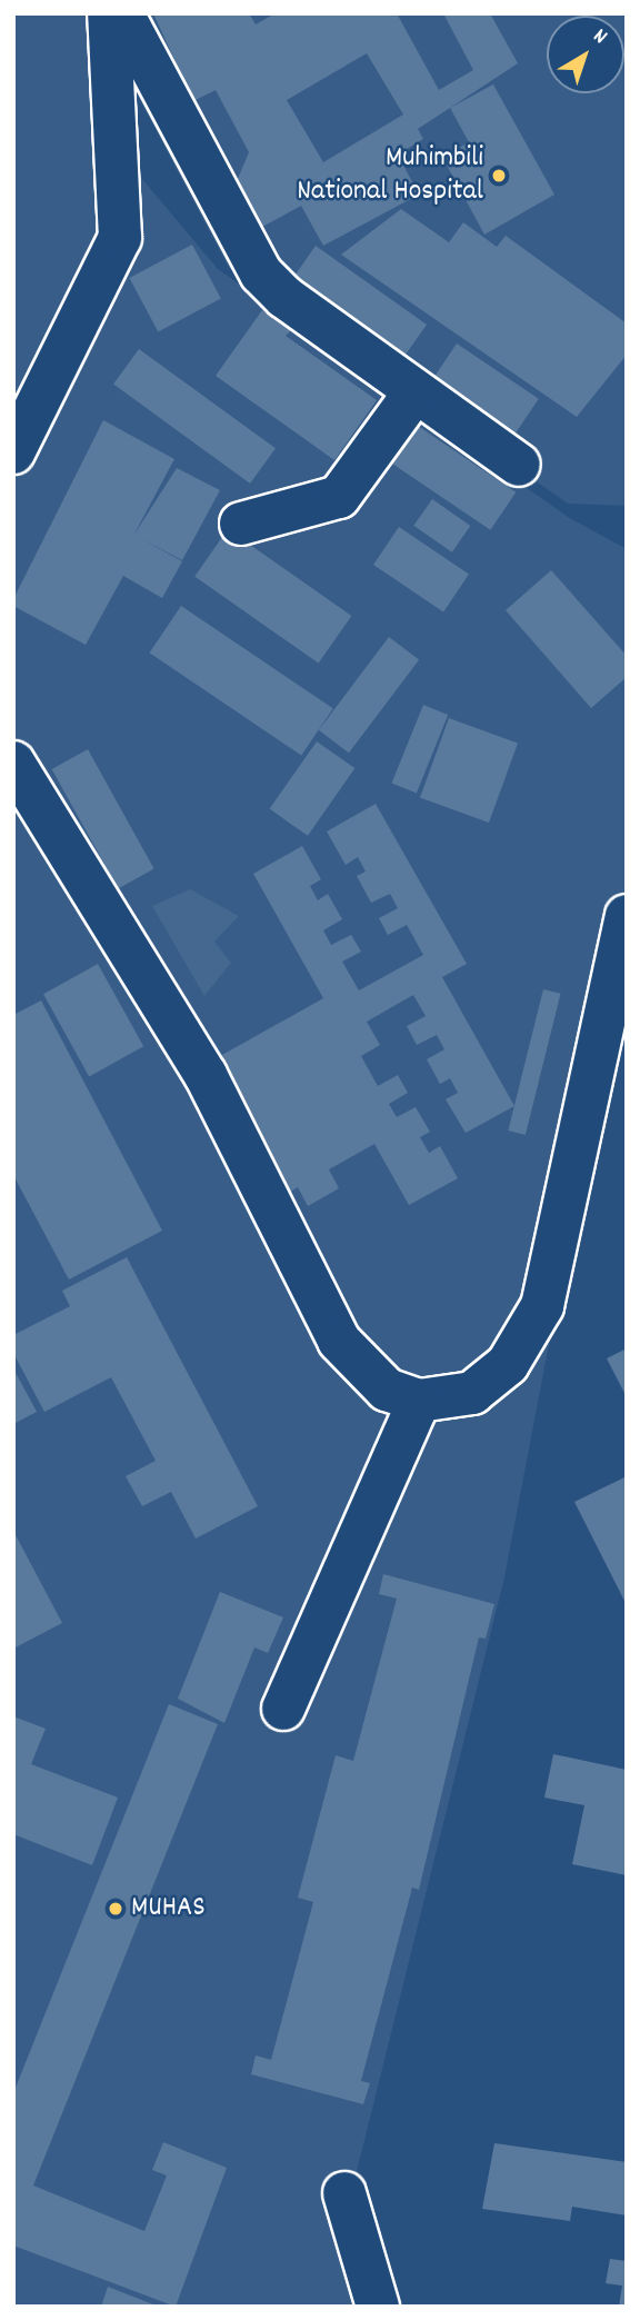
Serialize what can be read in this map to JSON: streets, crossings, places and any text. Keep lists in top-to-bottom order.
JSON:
{
  "places": ["Muhimbili National Hospital", "MUHAS"],
  "north": "top right"
}
